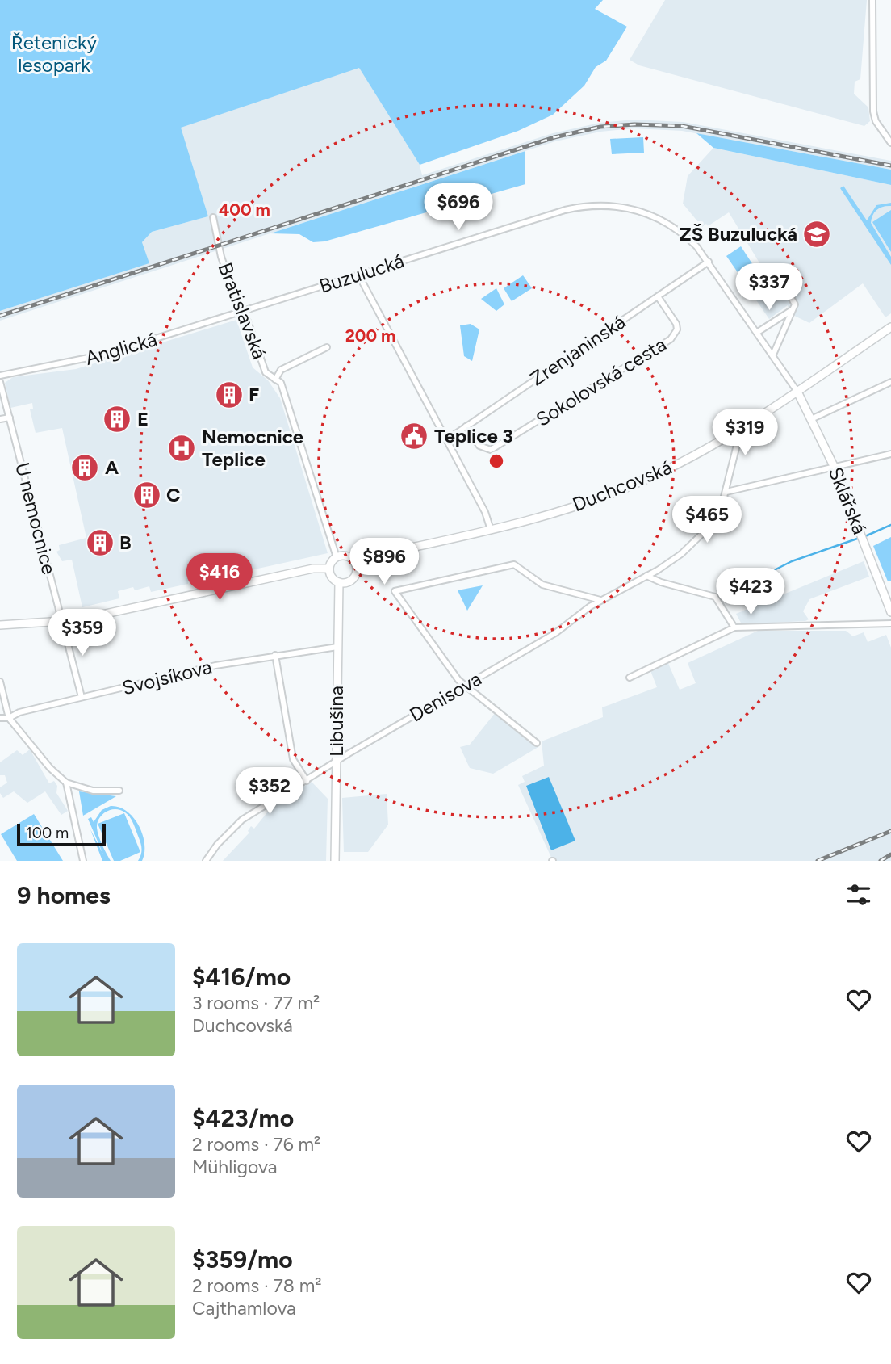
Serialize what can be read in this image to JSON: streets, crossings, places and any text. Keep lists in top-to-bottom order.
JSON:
{
  "streets": {
    "main road": ["Duchcovská", "Sklářská", "Libušina"],
    "street": [
      "Buzulucká",
      "Bratislavská",
      "Anglická",
      "Zrenjaninská",
      "Sokolovská cesta",
      "U nemocnice",
      "Svojsíkova",
      "Denisova"
    ]
  },
  "crossings": [
    ["Buzulucká", "Bratislavská"],
    ["Buzulucká", "Anglická"],
    ["Buzulucká", "Zrenjaninská"],
    ["Buzulucká", "Duchcovská"],
    ["Buzulucká", "Sklářská"],
    ["Bratislavská", "Anglická"],
    ["Bratislavská", "Duchcovská"],
    ["Bratislavská", "Libušina"],
    ["Zrenjaninská", "Sokolovská cesta"],
    ["Duchcovská", "Sklářská"],
    ["Duchcovská", "Denisova"],
    ["Duchcovská", "Libušina"],
    ["U nemocnice", "Svojsíkova"],
    ["Svojsíkova", "Libušina"],
    ["Denisova", "Libušina"]
  ],
  "parks": ["Řetenický lesopark"],
  "places": {
    "school or university": ["ZŠ Buzulucká"],
    "building": [
      "F",
      "E",
      "A",
      "C",
      "B"
    ],
    "public building": ["Teplice 3"],
    "hospital": ["Nemocnice Teplice"]
  },
  "scale_bar": "100 m",
  "page": {
    "price": [
      "$696",
      "$337",
      "$319",
      "$465",
      "$896",
      "$416",
      "$423",
      "$359",
      "$352"
    ],
    "scale": "100 m",
    "heading": "9 homes",
    "list": [
      {
        "name": "$416/mo",
        "note": "3 rooms · 77 m² · Duchcovská"
      },
      {
        "name": "$423/mo",
        "note": "2 rooms · 76 m² · Mühligova"
      },
      {
        "name": "$359/mo",
        "note": "2 rooms · 78 m² · Cajthamlova"
      }
    ]
  },
  "rings": ["400 m", "200 m"]
}
